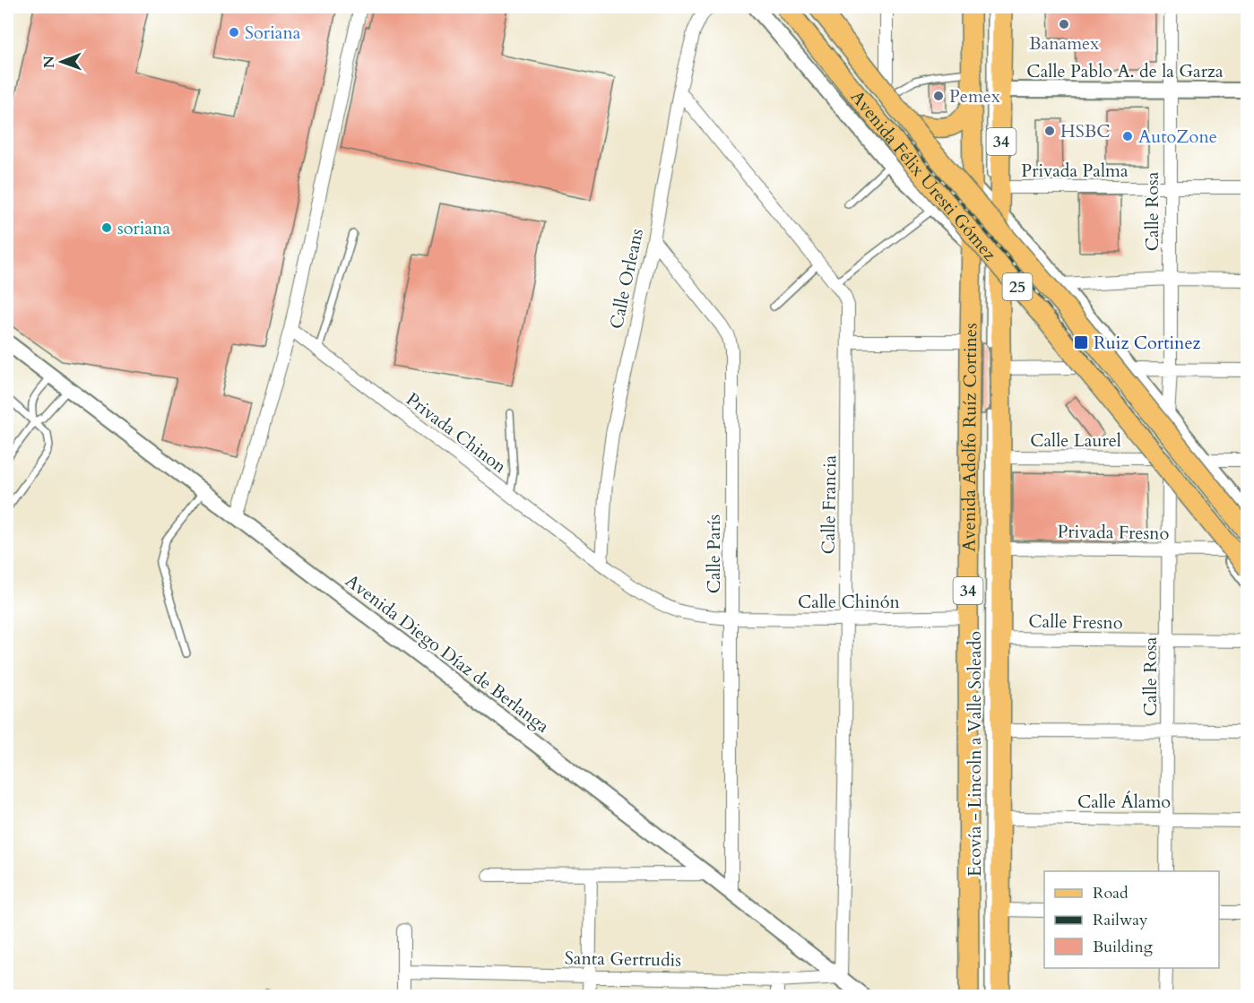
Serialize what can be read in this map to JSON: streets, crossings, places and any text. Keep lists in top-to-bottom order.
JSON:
{
  "streets": {
    "main road": [
      "34",
      "Avenida Félix Uresti Gómez",
      "25",
      "Avenida Adolfo Ruíz Cortines"
    ],
    "street": [
      "Calle Pablo A. de la Garza",
      "Privada Palma",
      "Calle Rosa",
      "Calle Orleans",
      "Privada Chinon",
      "Calle Laurel",
      "Calle Francia",
      "Privada Fresno",
      "Calle París",
      "Calle Chinón",
      "Calle Fresno",
      "Avenida Diego Díaz de Berlanga",
      "Calle Álamo",
      "Santa Gertrudis"
    ],
    "lane": ["Ecovía - Lincoln a Valle Soleado"]
  },
  "crossings": [
    ["Calle Pablo A. de la Garza", "Calle Rosa"],
    ["Calle Pablo A. de la Garza", "Avenida Adolfo Ruíz Cortines"],
    ["Privada Palma", "Calle Rosa"],
    ["Privada Palma", "Avenida Adolfo Ruíz Cortines"],
    ["Calle Rosa", "Privada Fresno"],
    ["Calle Rosa", "Calle Fresno"],
    ["Calle Rosa", "Calle Álamo"],
    ["Calle Orleans", "Privada Chinon"],
    ["Calle Orleans", "Calle Francia"],
    ["Calle Orleans", "Calle París"],
    ["Privada Chinon", "Calle París"],
    ["Privada Chinon", "Calle Chinón"],
    ["Avenida Adolfo Ruíz Cortines", "Calle Laurel"],
    ["Avenida Adolfo Ruíz Cortines", "Privada Fresno"],
    ["Avenida Adolfo Ruíz Cortines", "Calle Chinón"],
    ["Avenida Adolfo Ruíz Cortines", "Calle Fresno"],
    ["Avenida Adolfo Ruíz Cortines", "Calle Álamo"],
    ["Calle Francia", "Calle Chinón"],
    ["Calle Francia", "Avenida Diego Díaz de Berlanga"],
    ["Calle Francia", "Santa Gertrudis"],
    ["Calle París", "Calle Chinón"],
    ["Calle París", "Avenida Diego Díaz de Berlanga"],
    ["Avenida Diego Díaz de Berlanga", "Santa Gertrudis"]
  ],
  "places": {
    "other": [
      "Banamex",
      "Soriana",
      "Pemex",
      "HSBC",
      "AutoZone",
      "soriana"
    ],
    "transit": ["Ruiz Cortinez"]
  },
  "legend": ["Road", "Railway", "Building"],
  "north": "left"
}
